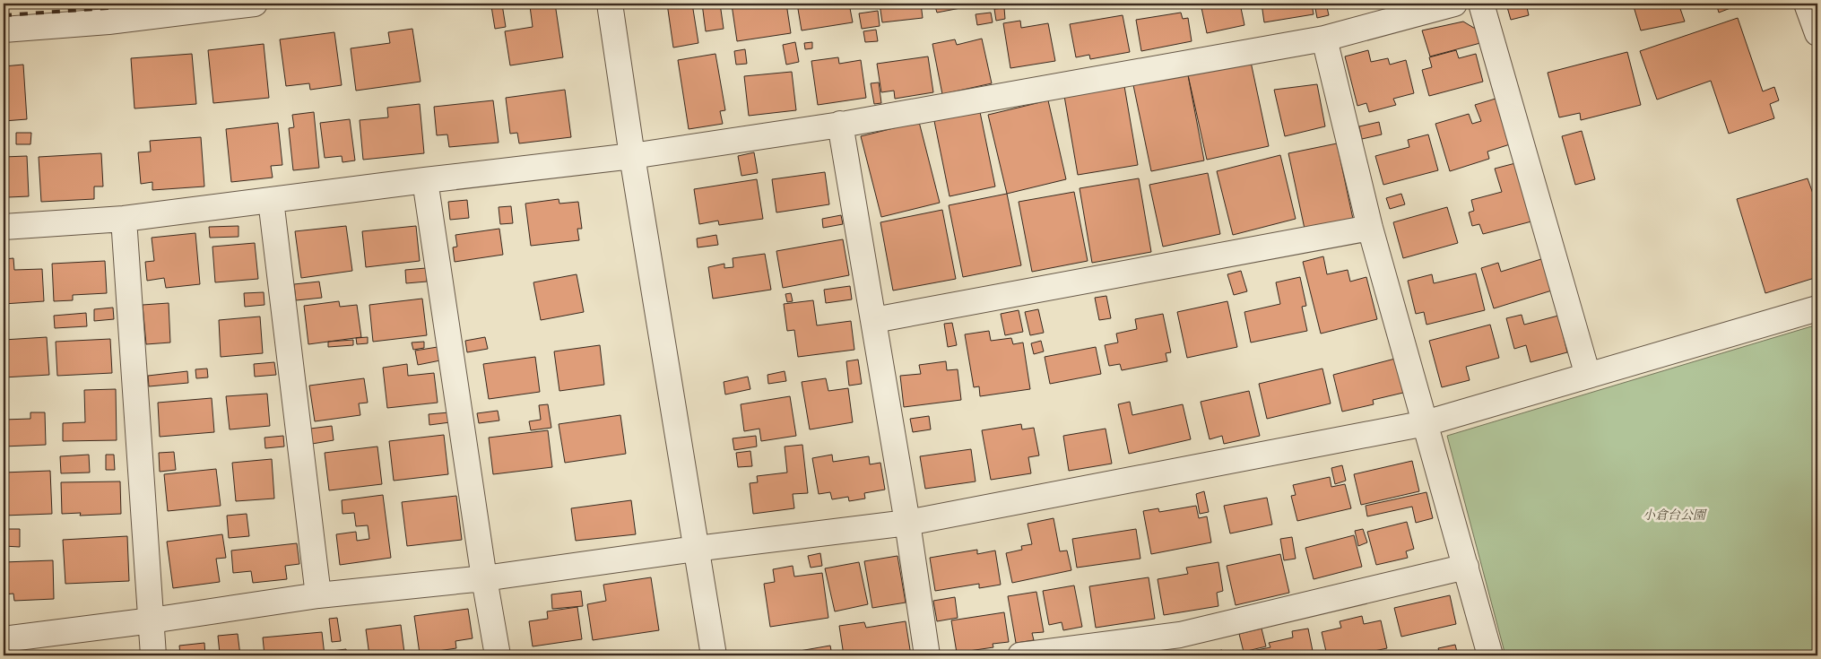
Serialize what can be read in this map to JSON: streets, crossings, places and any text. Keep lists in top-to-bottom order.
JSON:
{
  "parks": ["小倉台公園"]
}
